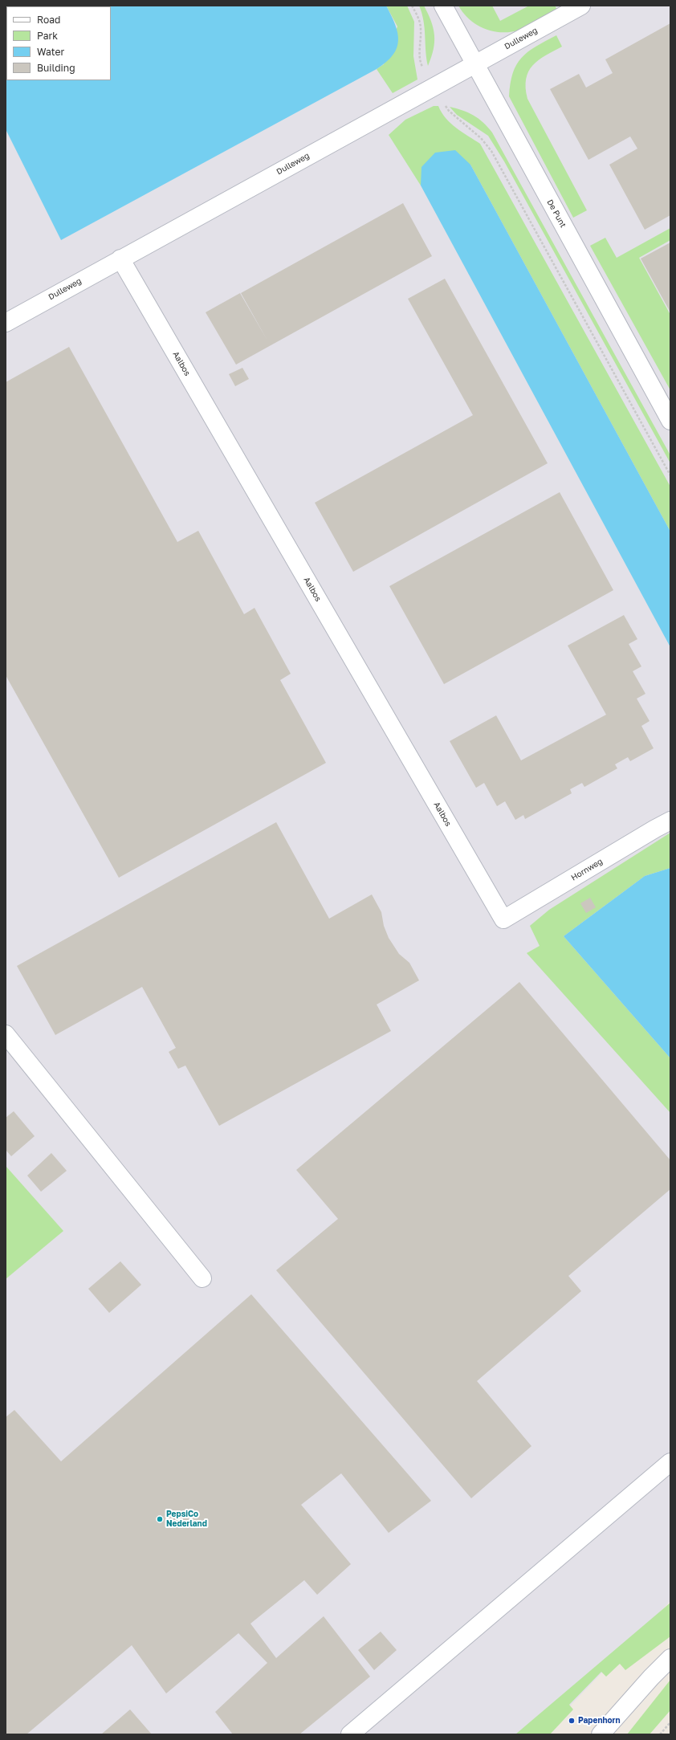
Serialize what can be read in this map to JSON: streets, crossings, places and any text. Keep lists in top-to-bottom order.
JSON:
{
  "streets": {
    "street": [
      "Dulleweg",
      "De Punt",
      "Aalbos",
      "Hornweg"
    ]
  },
  "crossings": [
    ["Dulleweg", "De Punt"],
    ["Dulleweg", "Aalbos"],
    ["Aalbos", "Hornweg"]
  ],
  "places": ["PepsiCo Nederland", "Papenhorn"],
  "legend": [
    "Road",
    "Park",
    "Water",
    "Building"
  ]
}
